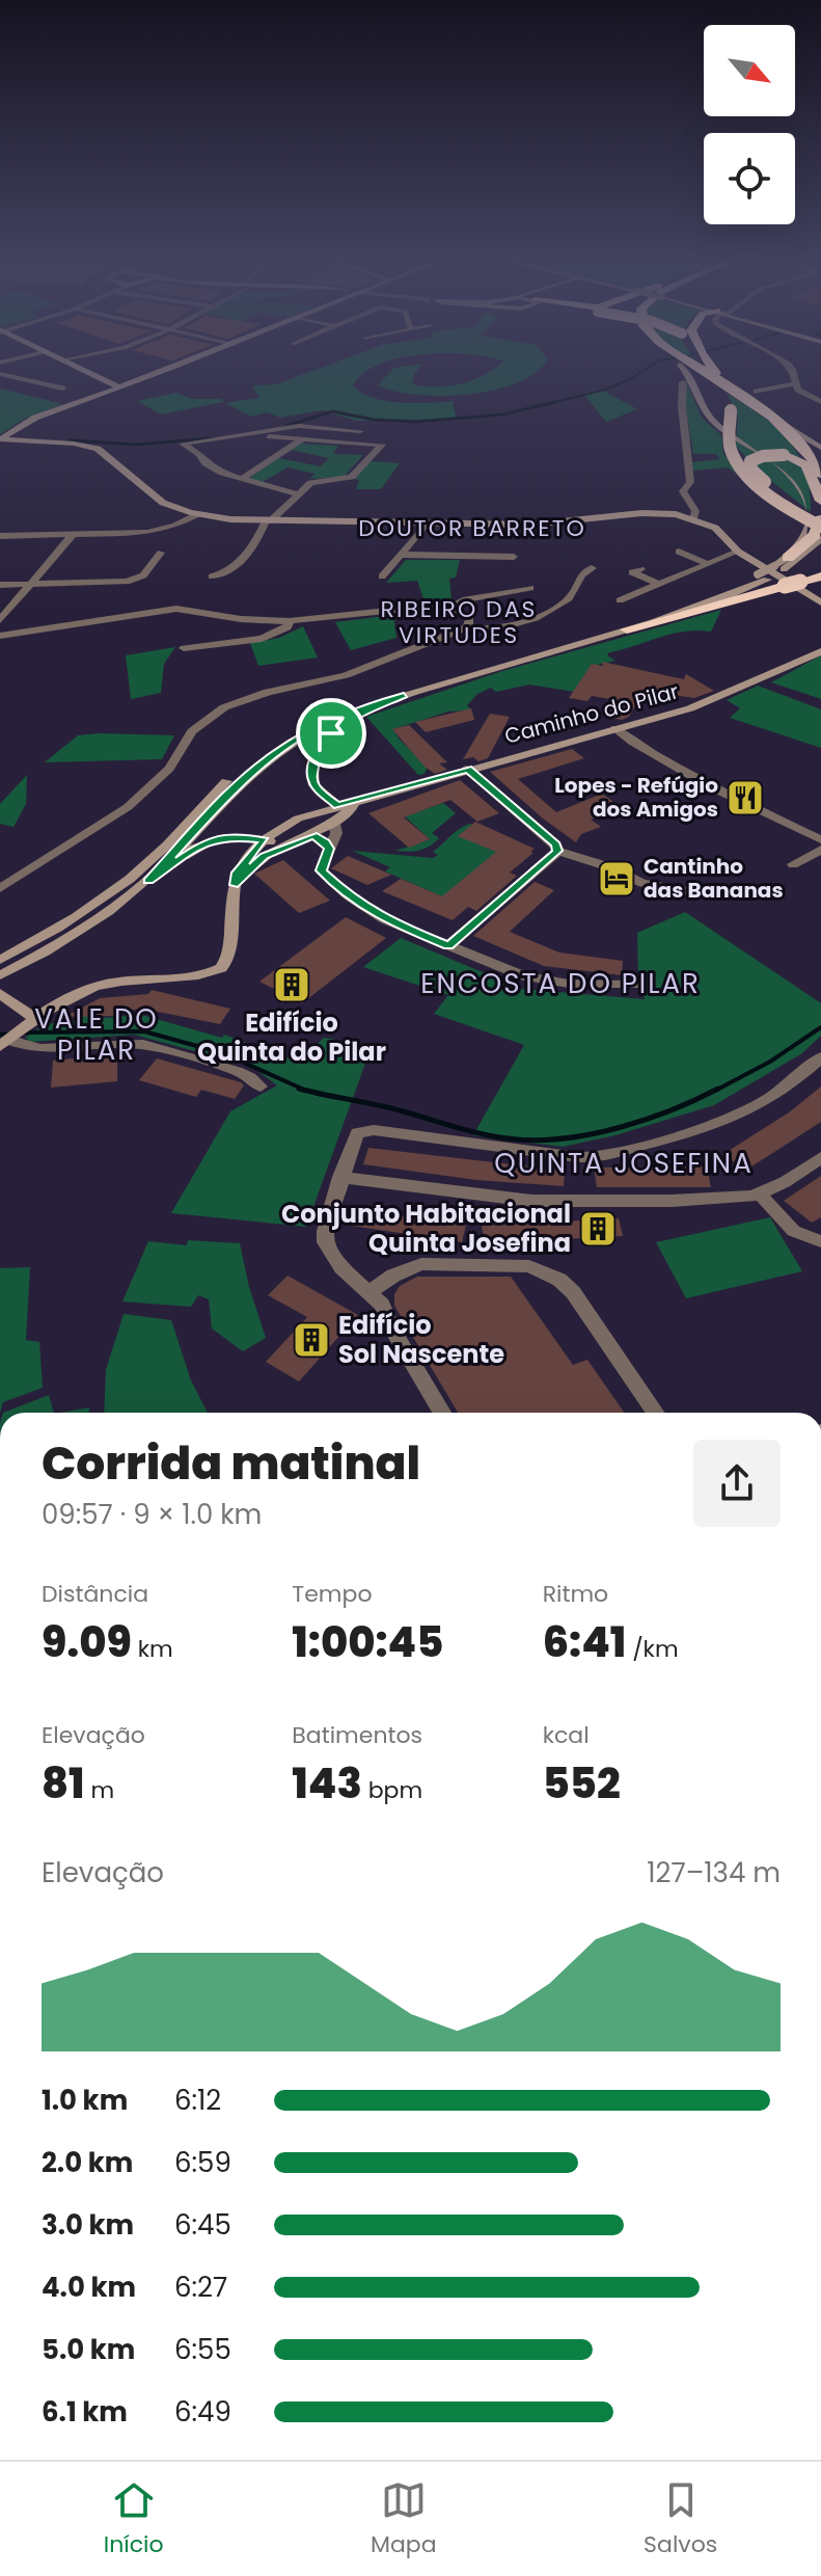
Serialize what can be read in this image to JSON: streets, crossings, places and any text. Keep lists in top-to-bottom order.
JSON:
{
  "streets": {
    "main road": ["Caminho do Pilar"]
  },
  "districts": [
    "DOUTOR BARRETO",
    "RIBEIRO DAS VIRTUDES",
    "ENCOSTA DO PILAR",
    "VALE DO PILAR",
    "QUINTA JOSEFINA"
  ],
  "places": {
    "restaurant": ["Lopes - Refúgio dos Amigos"],
    "hotel": ["Cantinho das Bananas"],
    "building": ["Edifício Quinta do Pilar", "Conjunto Habitacional Quinta Josefina", "Edifício Sol Nascente"]
  },
  "north": "bottom right",
  "page": {
    "heading": ["Corrida matinal", "09:57 · 9 × 1.0 km"],
    "stats": [
      ["Distância", "9.09 km"],
      ["Tempo", "1:00:45"],
      ["Ritmo", "6:41 /km"],
      ["Elevação", "81 m"],
      ["Batimentos", "143 bpm"],
      ["kcal", "552"]
    ],
    "chart": ["Elevação", "127–134 m"],
    "list": [
      {
        "name": "1.0 km",
        "note": "6:12"
      },
      {
        "name": "2.0 km",
        "note": "6:59"
      },
      {
        "name": "3.0 km",
        "note": "6:45"
      },
      {
        "name": "4.0 km",
        "note": "6:27"
      },
      {
        "name": "5.0 km",
        "note": "6:55"
      },
      {
        "name": "6.1 km",
        "note": "6:49"
      }
    ],
    "tabs": ["Início", "Mapa", "Salvos"]
  }
}
